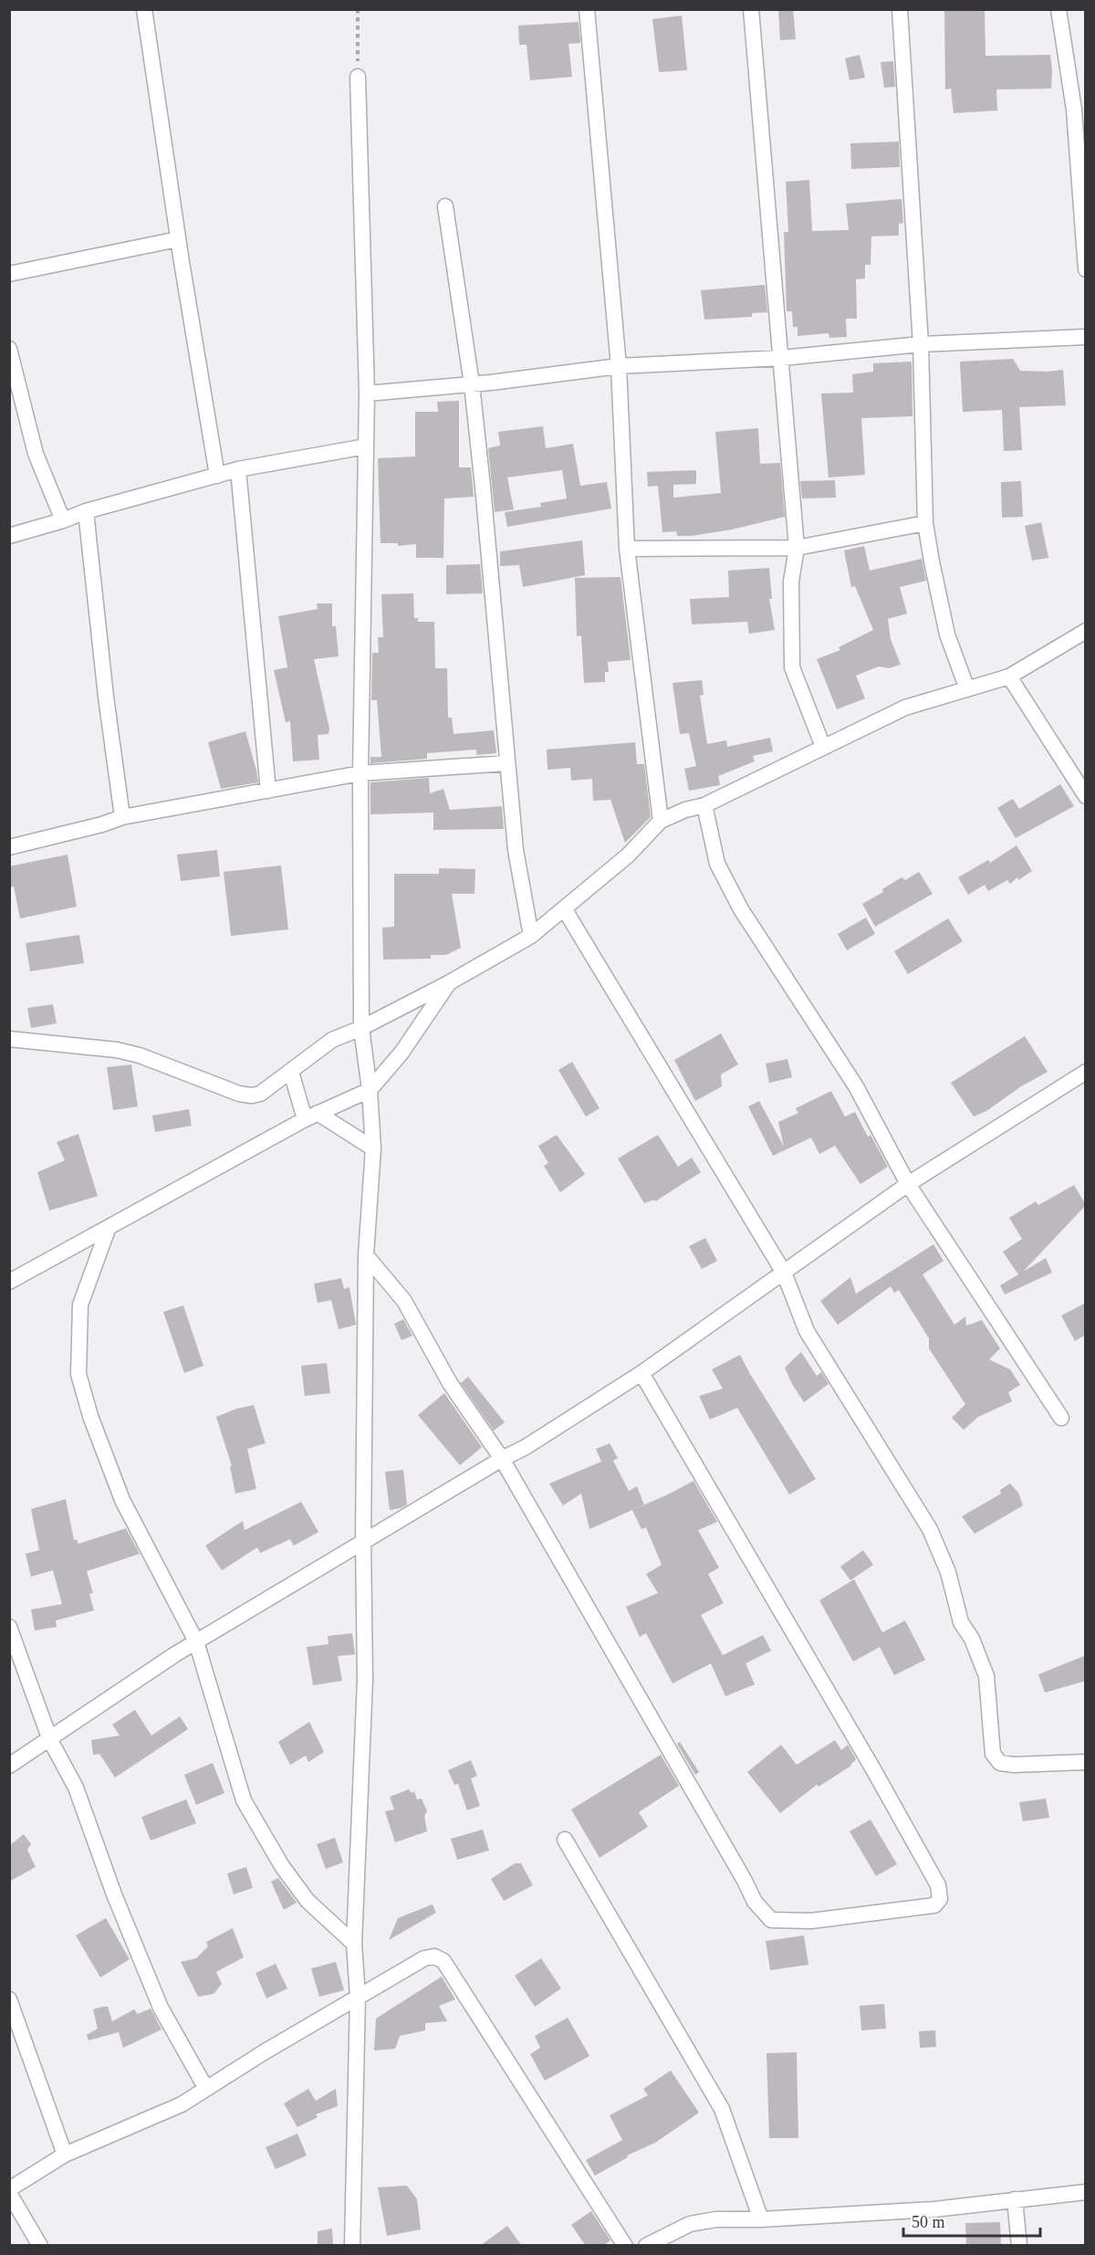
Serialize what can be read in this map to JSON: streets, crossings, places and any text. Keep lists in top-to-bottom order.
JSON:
{
  "scale_bar": "50 m"
}
